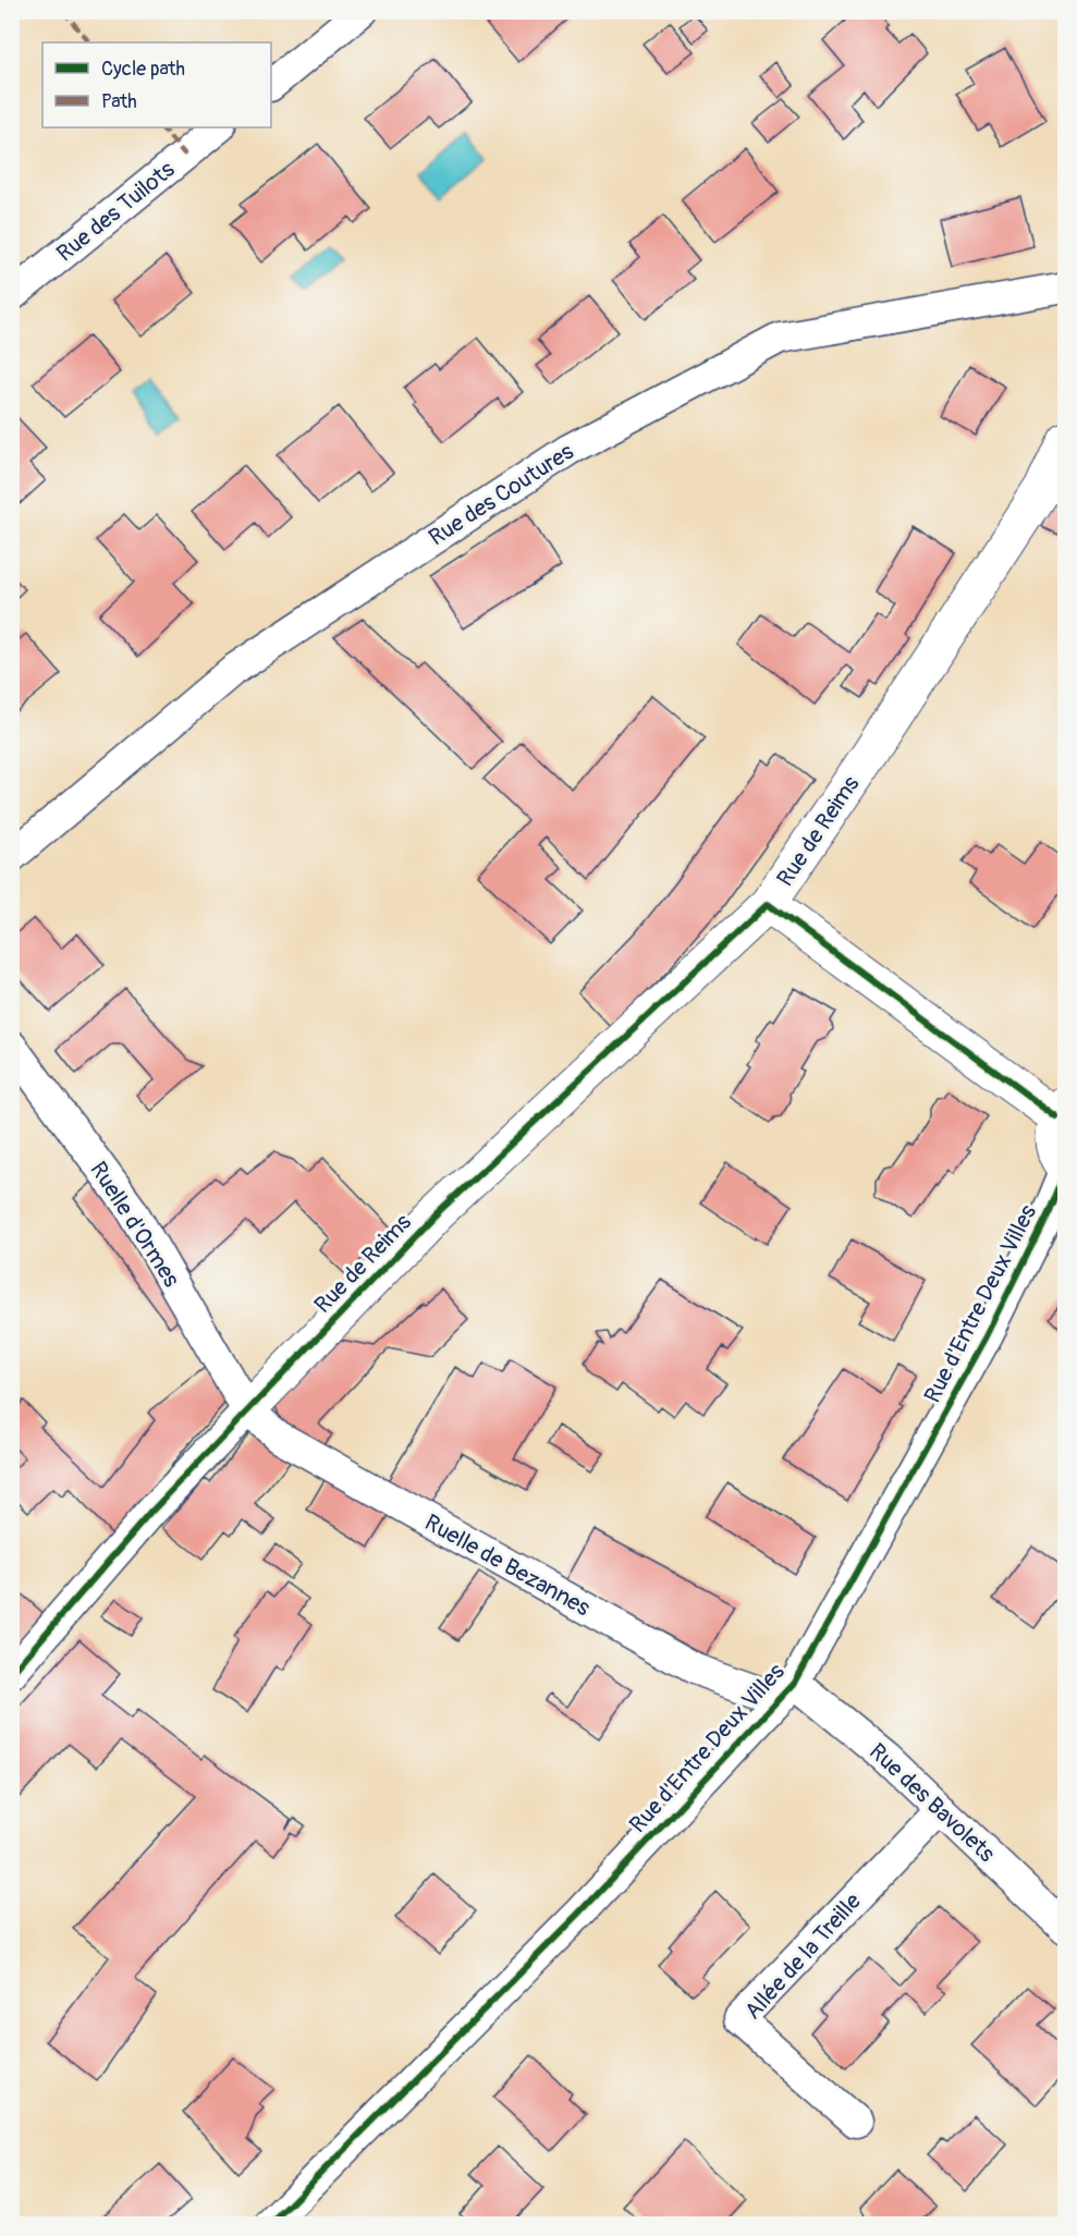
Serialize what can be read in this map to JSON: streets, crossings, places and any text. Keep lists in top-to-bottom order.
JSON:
{
  "streets": {
    "street": [
      "Rue des Tuilots",
      "Rue des Coutures",
      "Rue de Reims",
      "Ruelle d'Ormes",
      "Rue d'Entre Deux Villes",
      "Ruelle de Bezannes",
      "Rue des Bavolets",
      "Allée de la Treille"
    ]
  },
  "crossings": [
    ["Rue de Reims", "Ruelle d'Ormes"],
    ["Rue de Reims", "Ruelle de Bezannes"],
    ["Ruelle d'Ormes", "Ruelle de Bezannes"],
    ["Rue d'Entre Deux Villes", "Ruelle de Bezannes"],
    ["Rue d'Entre Deux Villes", "Rue des Bavolets"],
    ["Ruelle de Bezannes", "Rue des Bavolets"],
    ["Rue des Bavolets", "Allée de la Treille"]
  ],
  "legend": ["Cycle path", "Path"]
}
